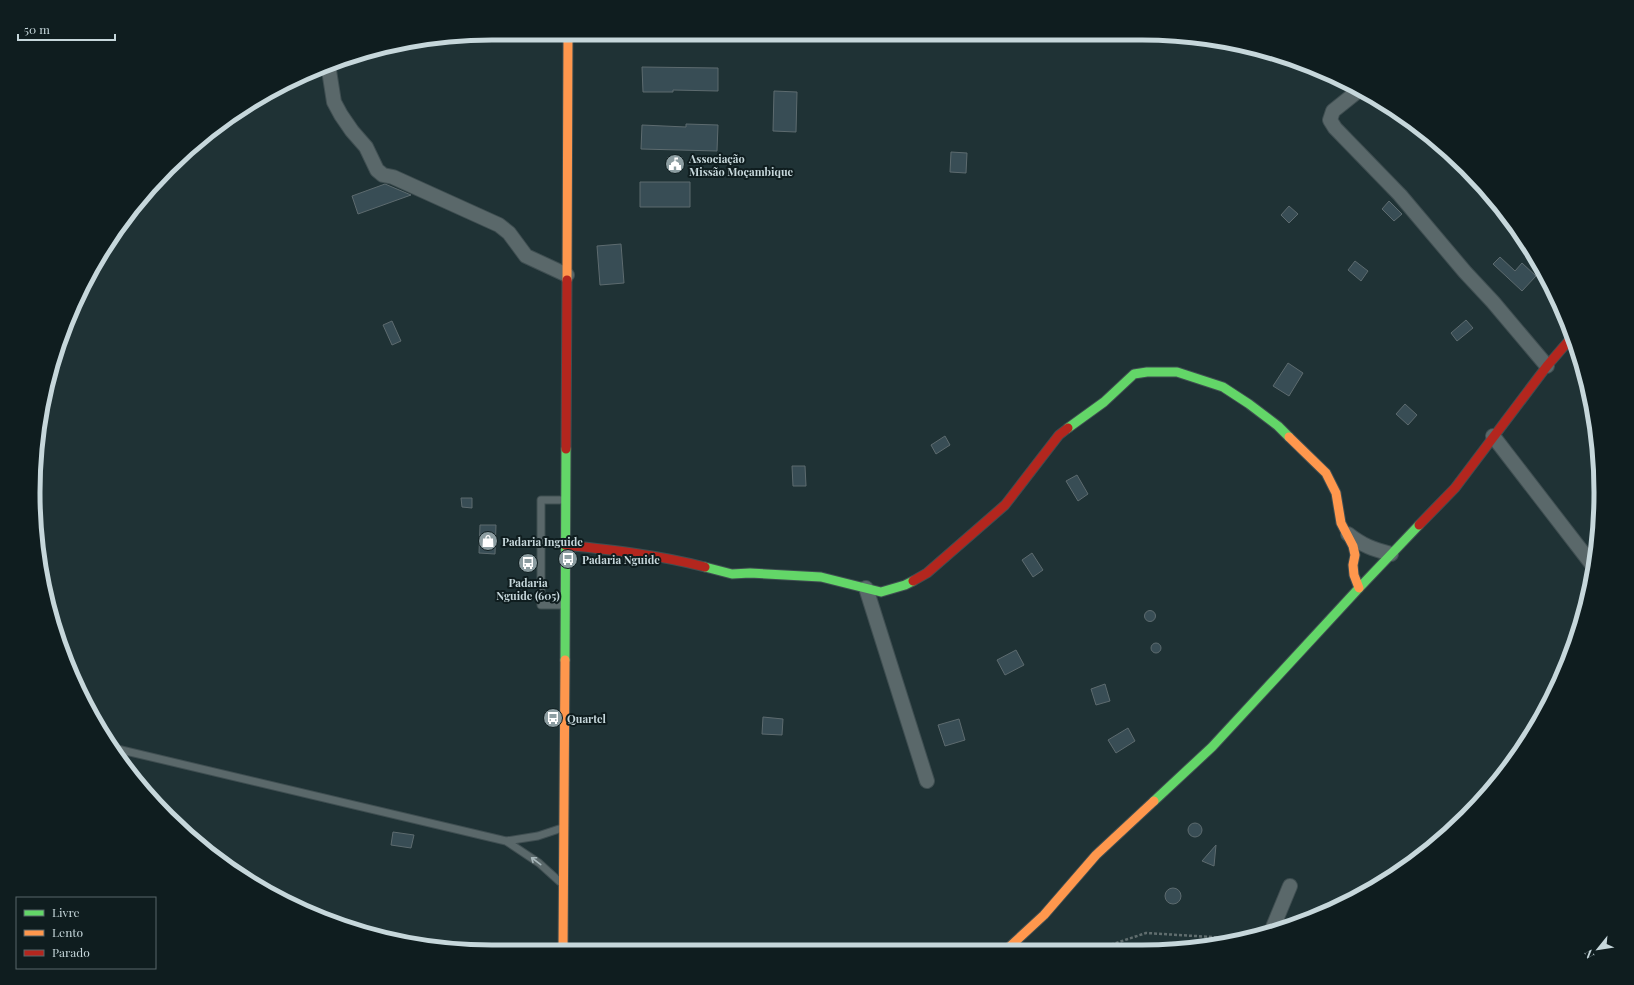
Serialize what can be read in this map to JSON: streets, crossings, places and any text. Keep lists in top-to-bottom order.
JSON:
{
  "places": {
    "public building": ["Associação Missão Moçambique"],
    "shop": ["Padaria Inguide"],
    "bus stop": ["Padaria Nguide", "Padaria Nguide (605)", "Quartel"]
  },
  "legend": ["Livre", "Lento", "Parado"],
  "scale_bar": "50 m",
  "north": "bottom left"
}
